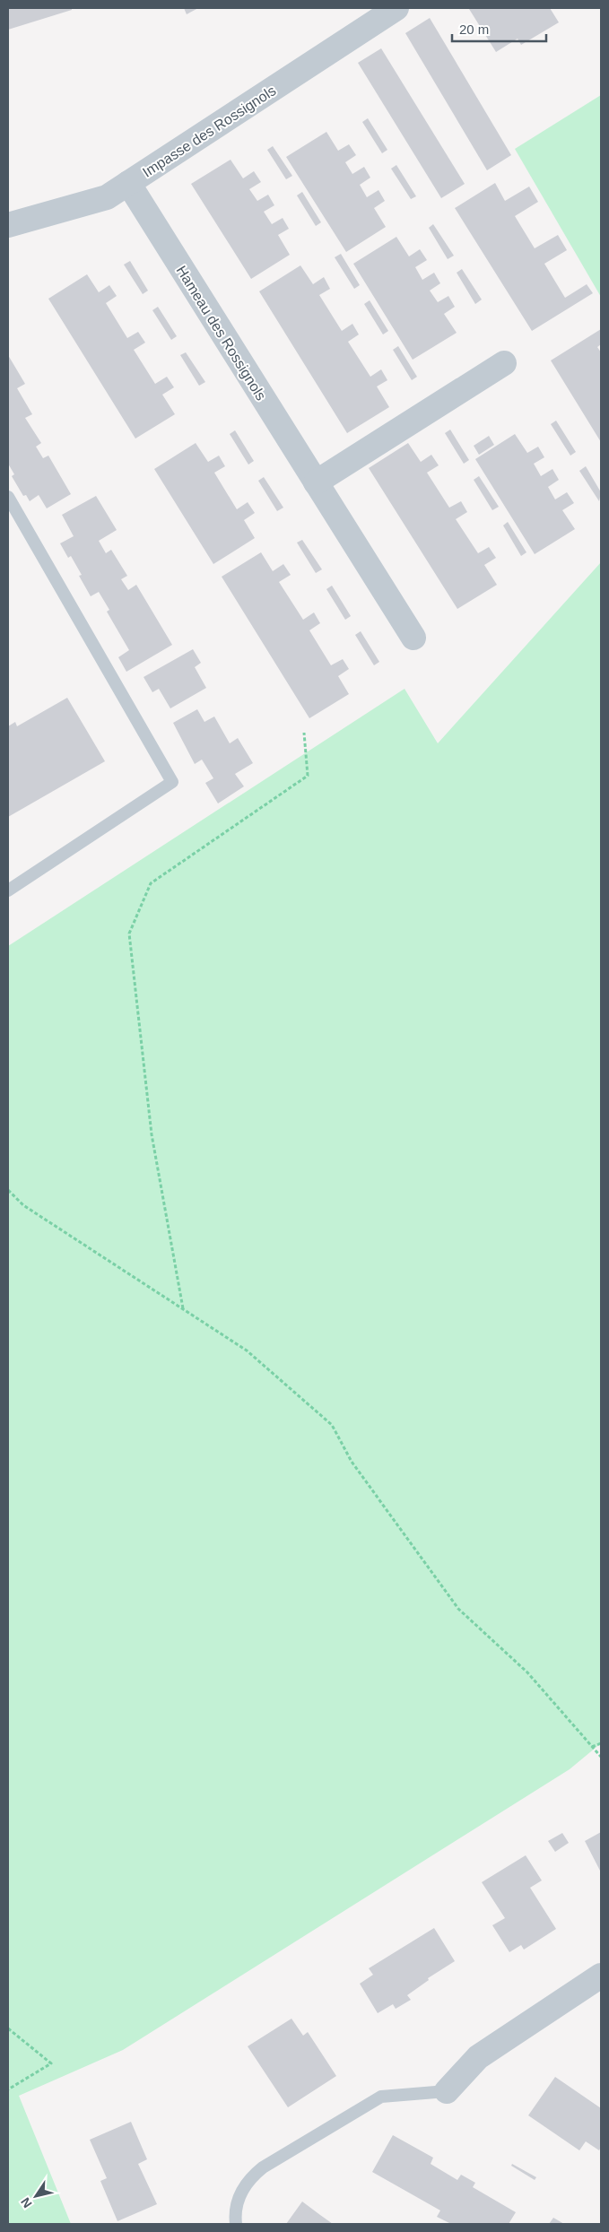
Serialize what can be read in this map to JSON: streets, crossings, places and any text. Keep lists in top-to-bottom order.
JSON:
{
  "streets": {
    "street": ["Impasse des Rossignols", "Hameau des Rossignols"]
  },
  "crossings": [
    ["Impasse des Rossignols", "Hameau des Rossignols"]
  ],
  "scale_bar": "20 m",
  "north": "bottom left"
}
